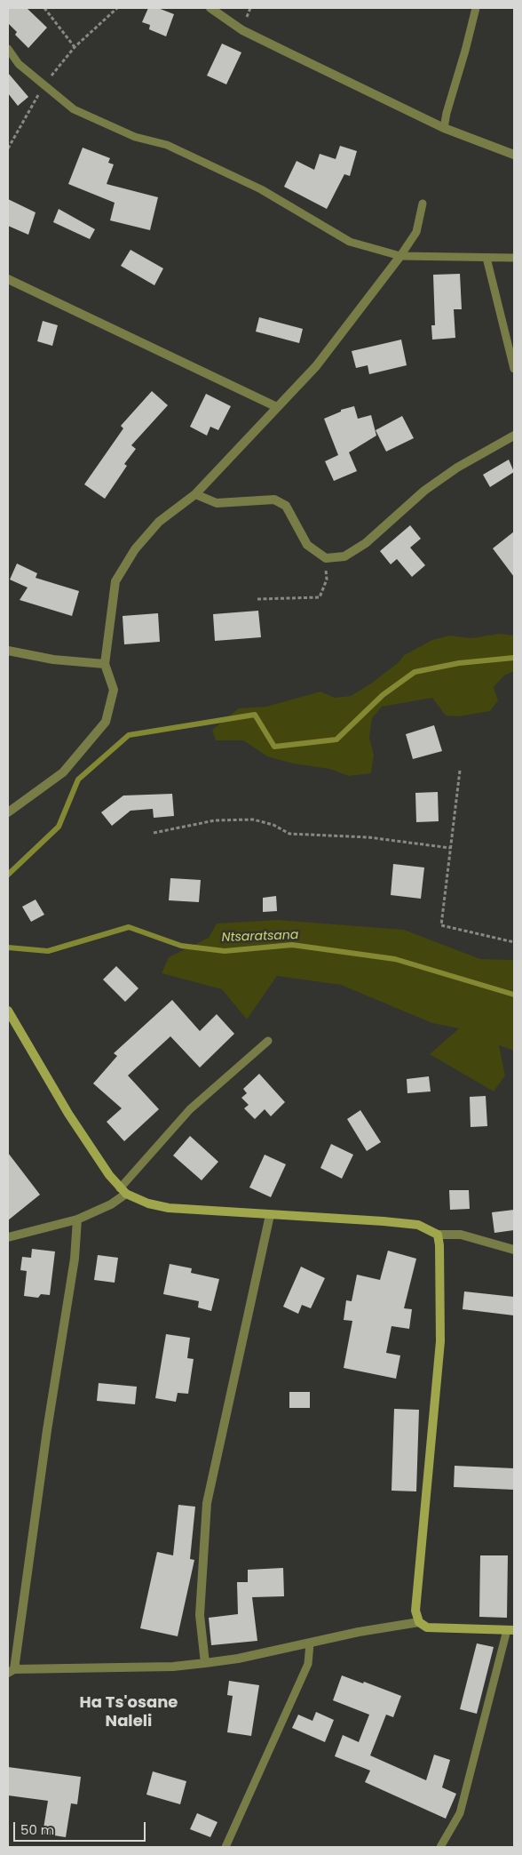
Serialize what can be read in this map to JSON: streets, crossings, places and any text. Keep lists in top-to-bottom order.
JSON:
{
  "districts": ["Ha Ts'osane Naleli"],
  "water": ["Ntsaratsana"],
  "scale_bar": "50 m"
}
